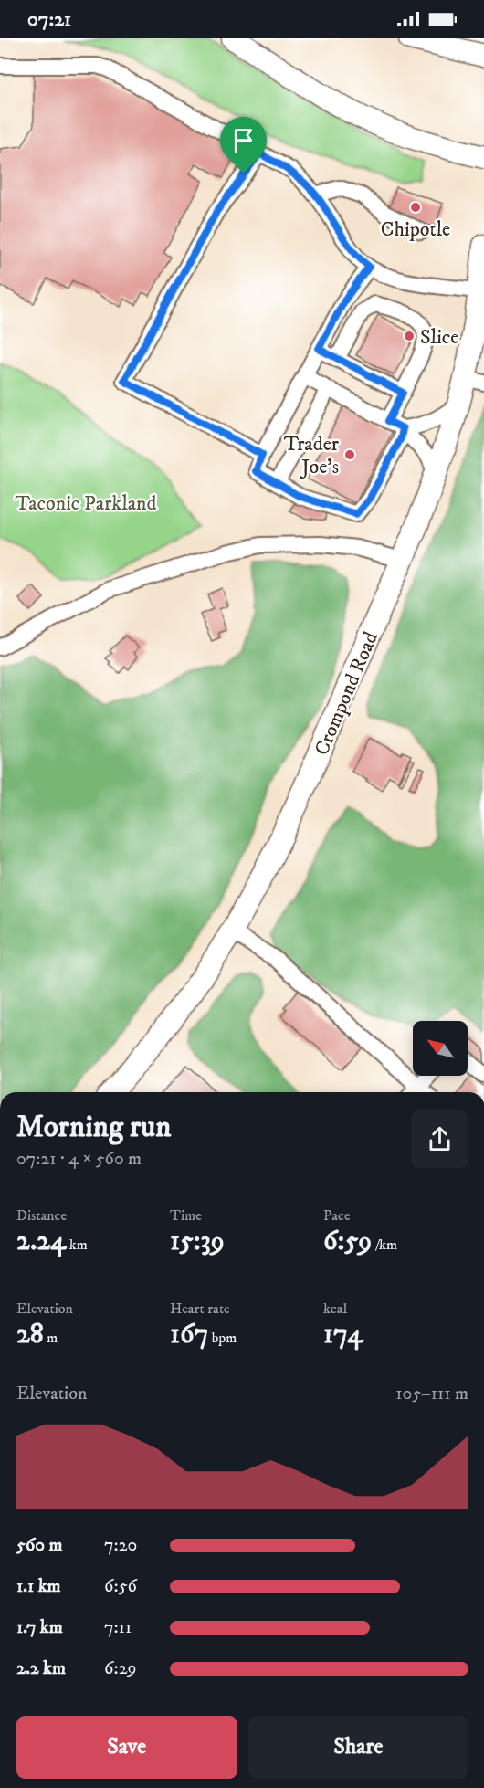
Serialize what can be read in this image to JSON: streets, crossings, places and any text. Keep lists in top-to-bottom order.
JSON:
{
  "streets": {
    "highway": ["Crompond Road"]
  },
  "parks": ["Taconic Parkland"],
  "places": ["Chipotle", "Slice", "Trader Joe's"],
  "north": "top left",
  "page": {
    "status": "07:21",
    "heading": ["Morning run", "07:21 · 4 × 560 m"],
    "stats": [
      ["Distance", "2.24 km"],
      ["Time", "15:39"],
      ["Pace", "6:59 /km"],
      ["Elevation", "28 m"],
      ["Heart rate", "167 bpm"],
      ["kcal", "174"]
    ],
    "chart": ["Elevation", "105–111 m"],
    "list": [
      {
        "name": "560 m",
        "note": "7:20"
      },
      {
        "name": "1.1 km",
        "note": "6:56"
      },
      {
        "name": "1.7 km",
        "note": "7:11"
      },
      {
        "name": "2.2 km",
        "note": "6:29"
      }
    ],
    "buttons": ["Save", "Share"]
  }
}
